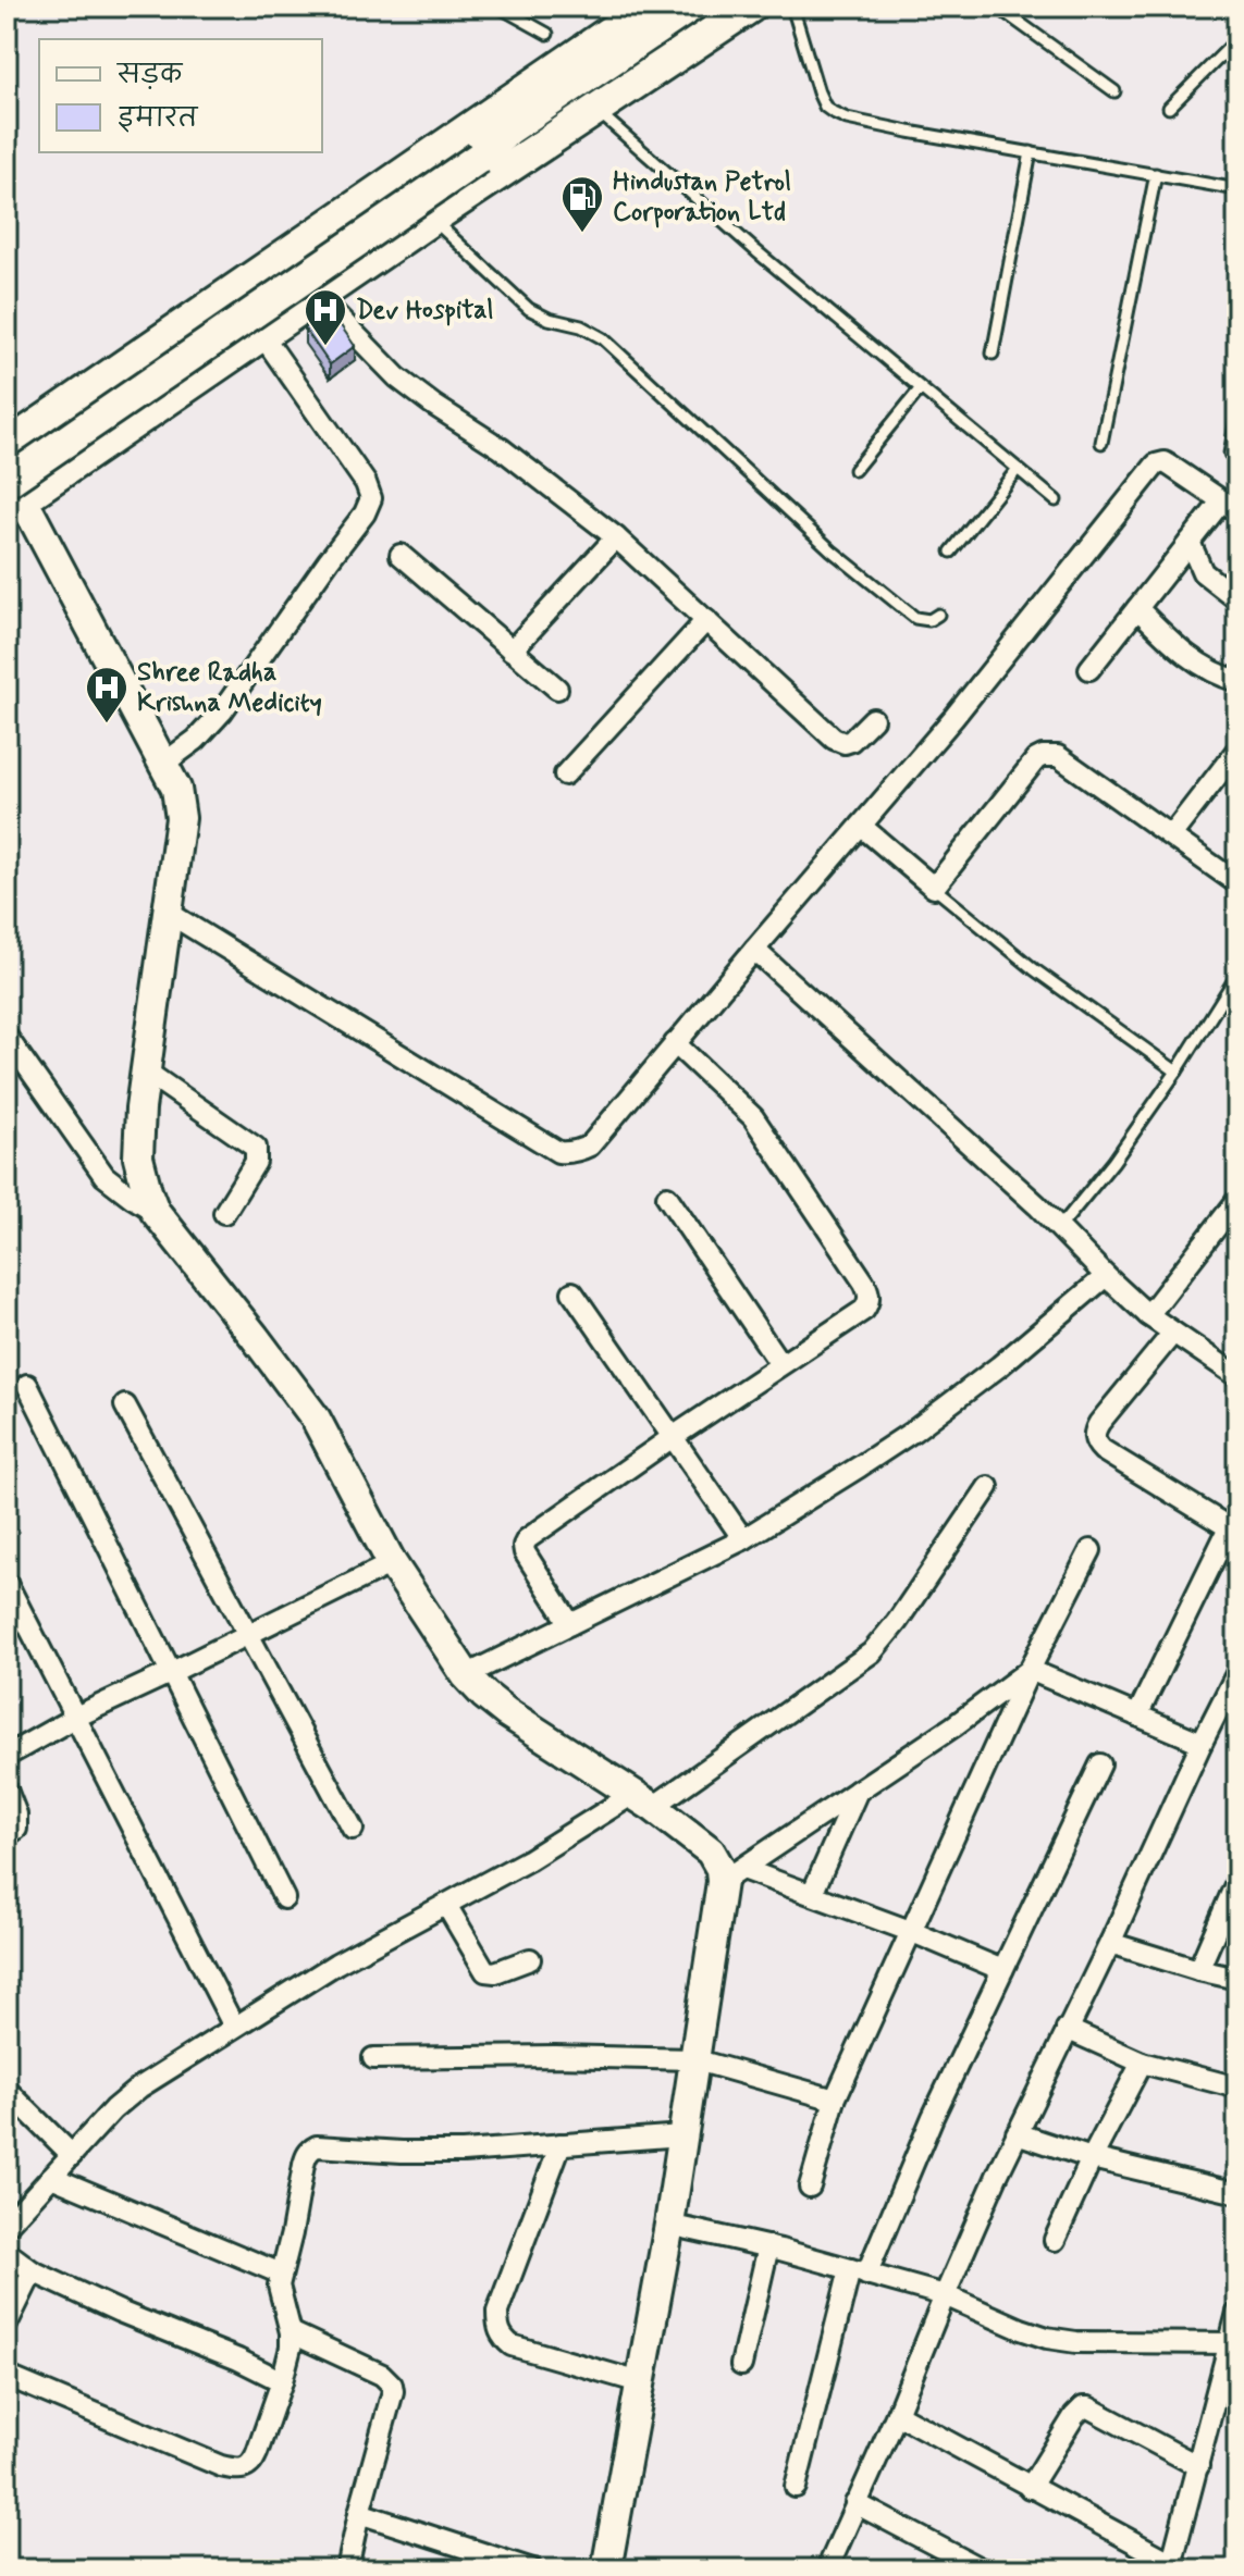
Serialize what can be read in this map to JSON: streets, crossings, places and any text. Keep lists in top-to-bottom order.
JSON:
{
  "places": {
    "fuel station": ["Hindustan Petrol Corporation Ltd"],
    "hospital": ["Dev Hospital", "Shree Radha Krishna Medicity"]
  },
  "legend": ["सड़क", "इमारत"]
}
